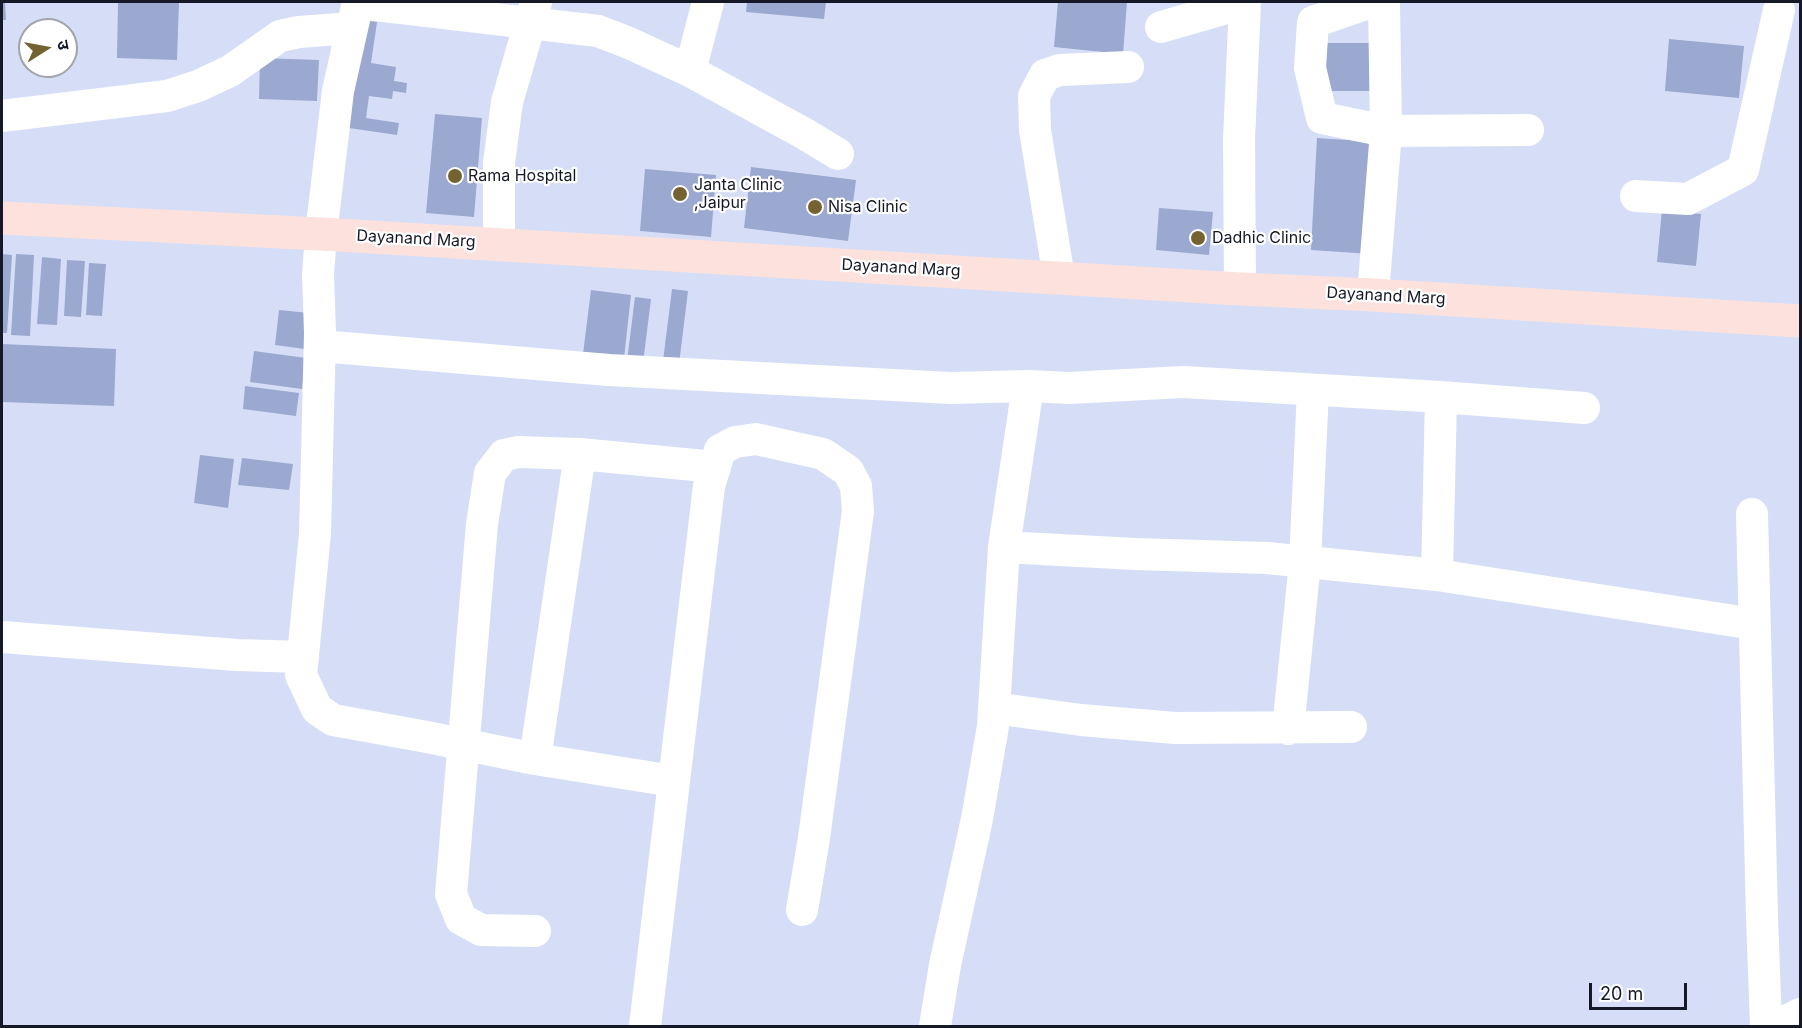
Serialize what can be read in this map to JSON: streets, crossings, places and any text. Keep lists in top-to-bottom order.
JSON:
{
  "streets": {
    "street": ["Dayanand Marg"]
  },
  "places": [
    "Rama Hospital",
    "Janta Clinic ,Jaipur",
    "Nisa Clinic",
    "Dadhic Clinic"
  ],
  "scale_bar": "20 m",
  "north": "right"
}
